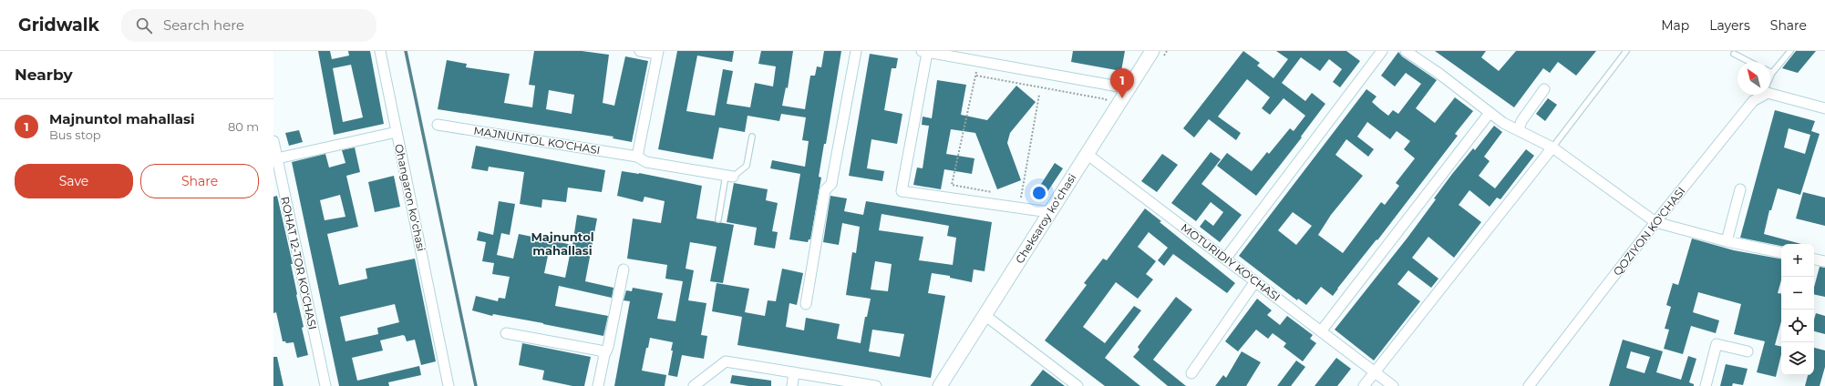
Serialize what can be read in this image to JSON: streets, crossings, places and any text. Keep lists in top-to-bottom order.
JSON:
{
  "streets": {
    "street": [
      "MAJNUNTOL KO'CHASI",
      "Ohangaron koʻchasi",
      "Cheksaroy koʻchasi",
      "QOZIYON KO'CHASI",
      "MOTURIDIY KO'CHASI",
      "ROHAT 12-TOR KO‘CHASI"
    ]
  },
  "crossings": [
    ["Ohangaron koʻchasi", "ROHAT 12-TOR KO‘CHASI"],
    ["Cheksaroy koʻchasi", "MOTURIDIY KO'CHASI"]
  ],
  "districts": ["Majnuntol mahallasi"],
  "north": "top left",
  "page": {
    "header": "Gridwalk",
    "search": "Search here",
    "nav": ["Map", "Layers", "Share"],
    "heading": "Nearby",
    "pins": "1",
    "list": [
      {
        "mark": "1",
        "name": "Majnuntol mahallasi",
        "note": "Bus stop",
        "value": "80 m"
      }
    ],
    "buttons": ["Save", "Share"],
    "map_buttons": ["+", "−"]
  }
}
